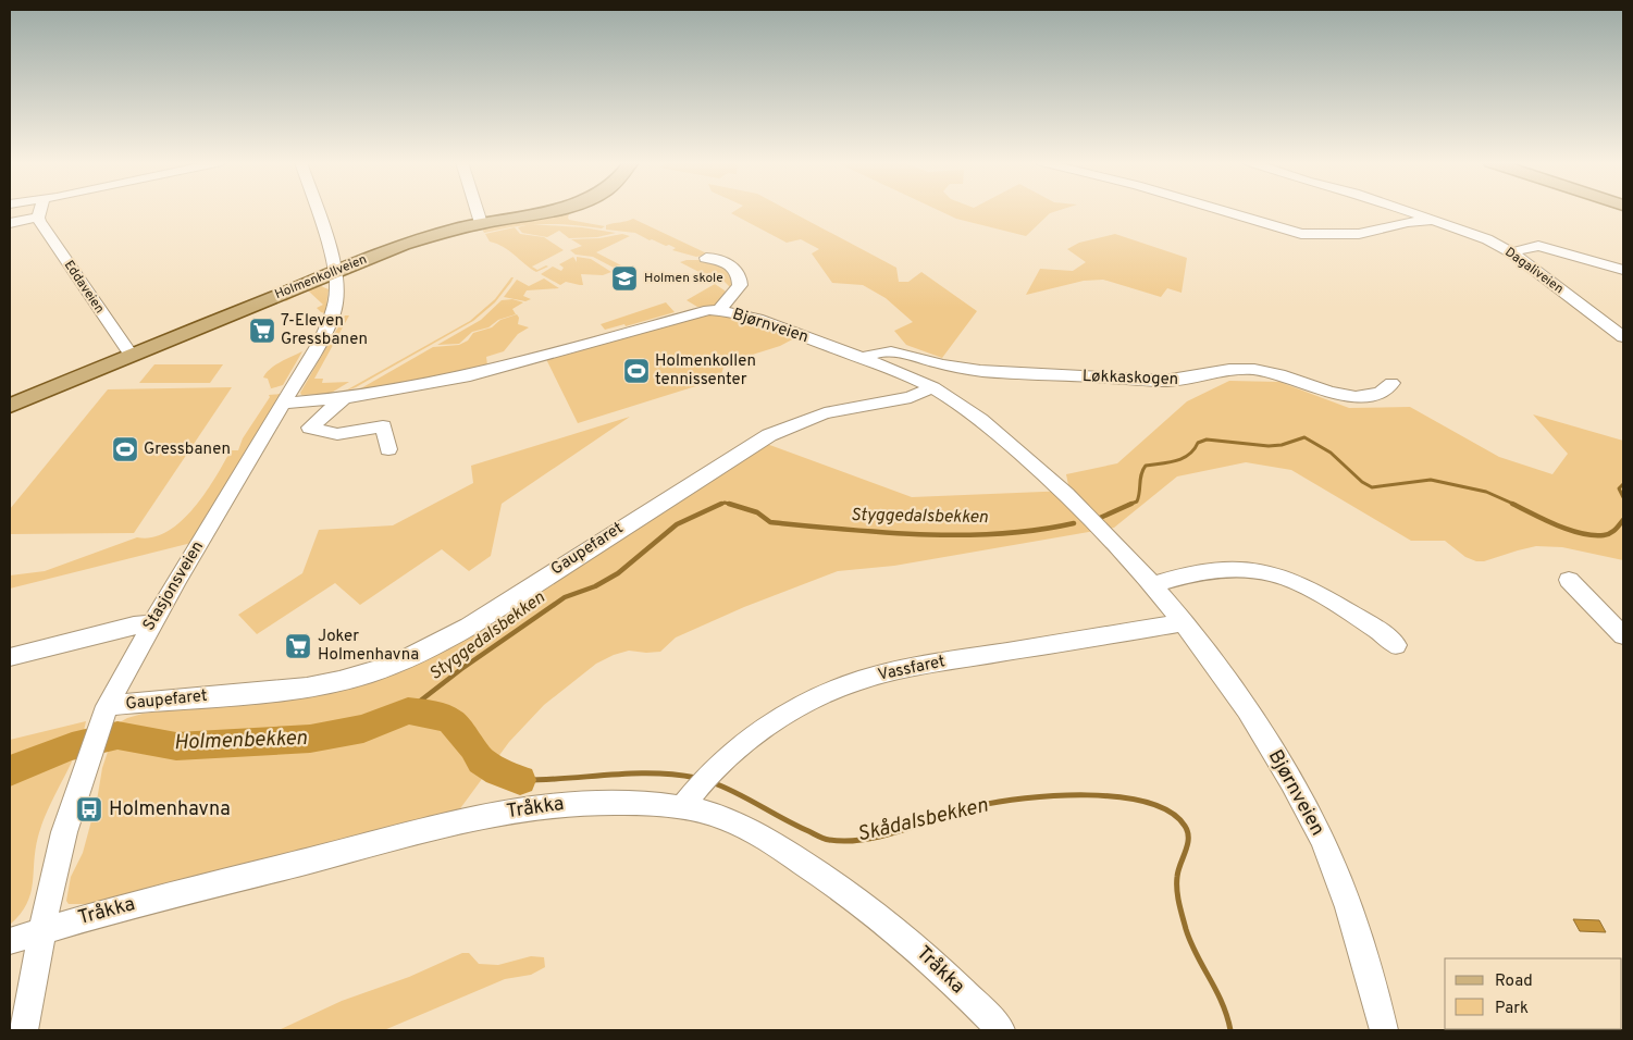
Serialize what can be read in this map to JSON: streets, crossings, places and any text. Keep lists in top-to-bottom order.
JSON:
{
  "streets": {
    "main road": ["Holmenkollveien"],
    "street": [
      "Dagaliveien",
      "Eddaveien",
      "Bjørnveien",
      "Løkkaskogen",
      "Gaupefaret",
      "Stasjonsveien",
      "Vassfaret",
      "Tråkka"
    ]
  },
  "crossings": [
    ["Holmenkollveien", "Eddaveien"],
    ["Holmenkollveien", "Stasjonsveien"],
    ["Bjørnveien", "Løkkaskogen"],
    ["Bjørnveien", "Gaupefaret"],
    ["Bjørnveien", "Stasjonsveien"],
    ["Bjørnveien", "Vassfaret"],
    ["Gaupefaret", "Stasjonsveien"],
    ["Stasjonsveien", "Tråkka"],
    ["Vassfaret", "Tråkka"]
  ],
  "water": ["Styggedalsbekken", "Holmenbekken", "Skådalsbekken"],
  "places": {
    "school or university": ["Holmen skole"],
    "supermarket": ["7-Eleven Gressbanen", "Joker Holmenhavna"],
    "sports": ["Holmenkollen tennissenter", "Gressbanen"],
    "bus stop": ["Holmenhavna"]
  },
  "legend": ["Road", "Park"]
}
